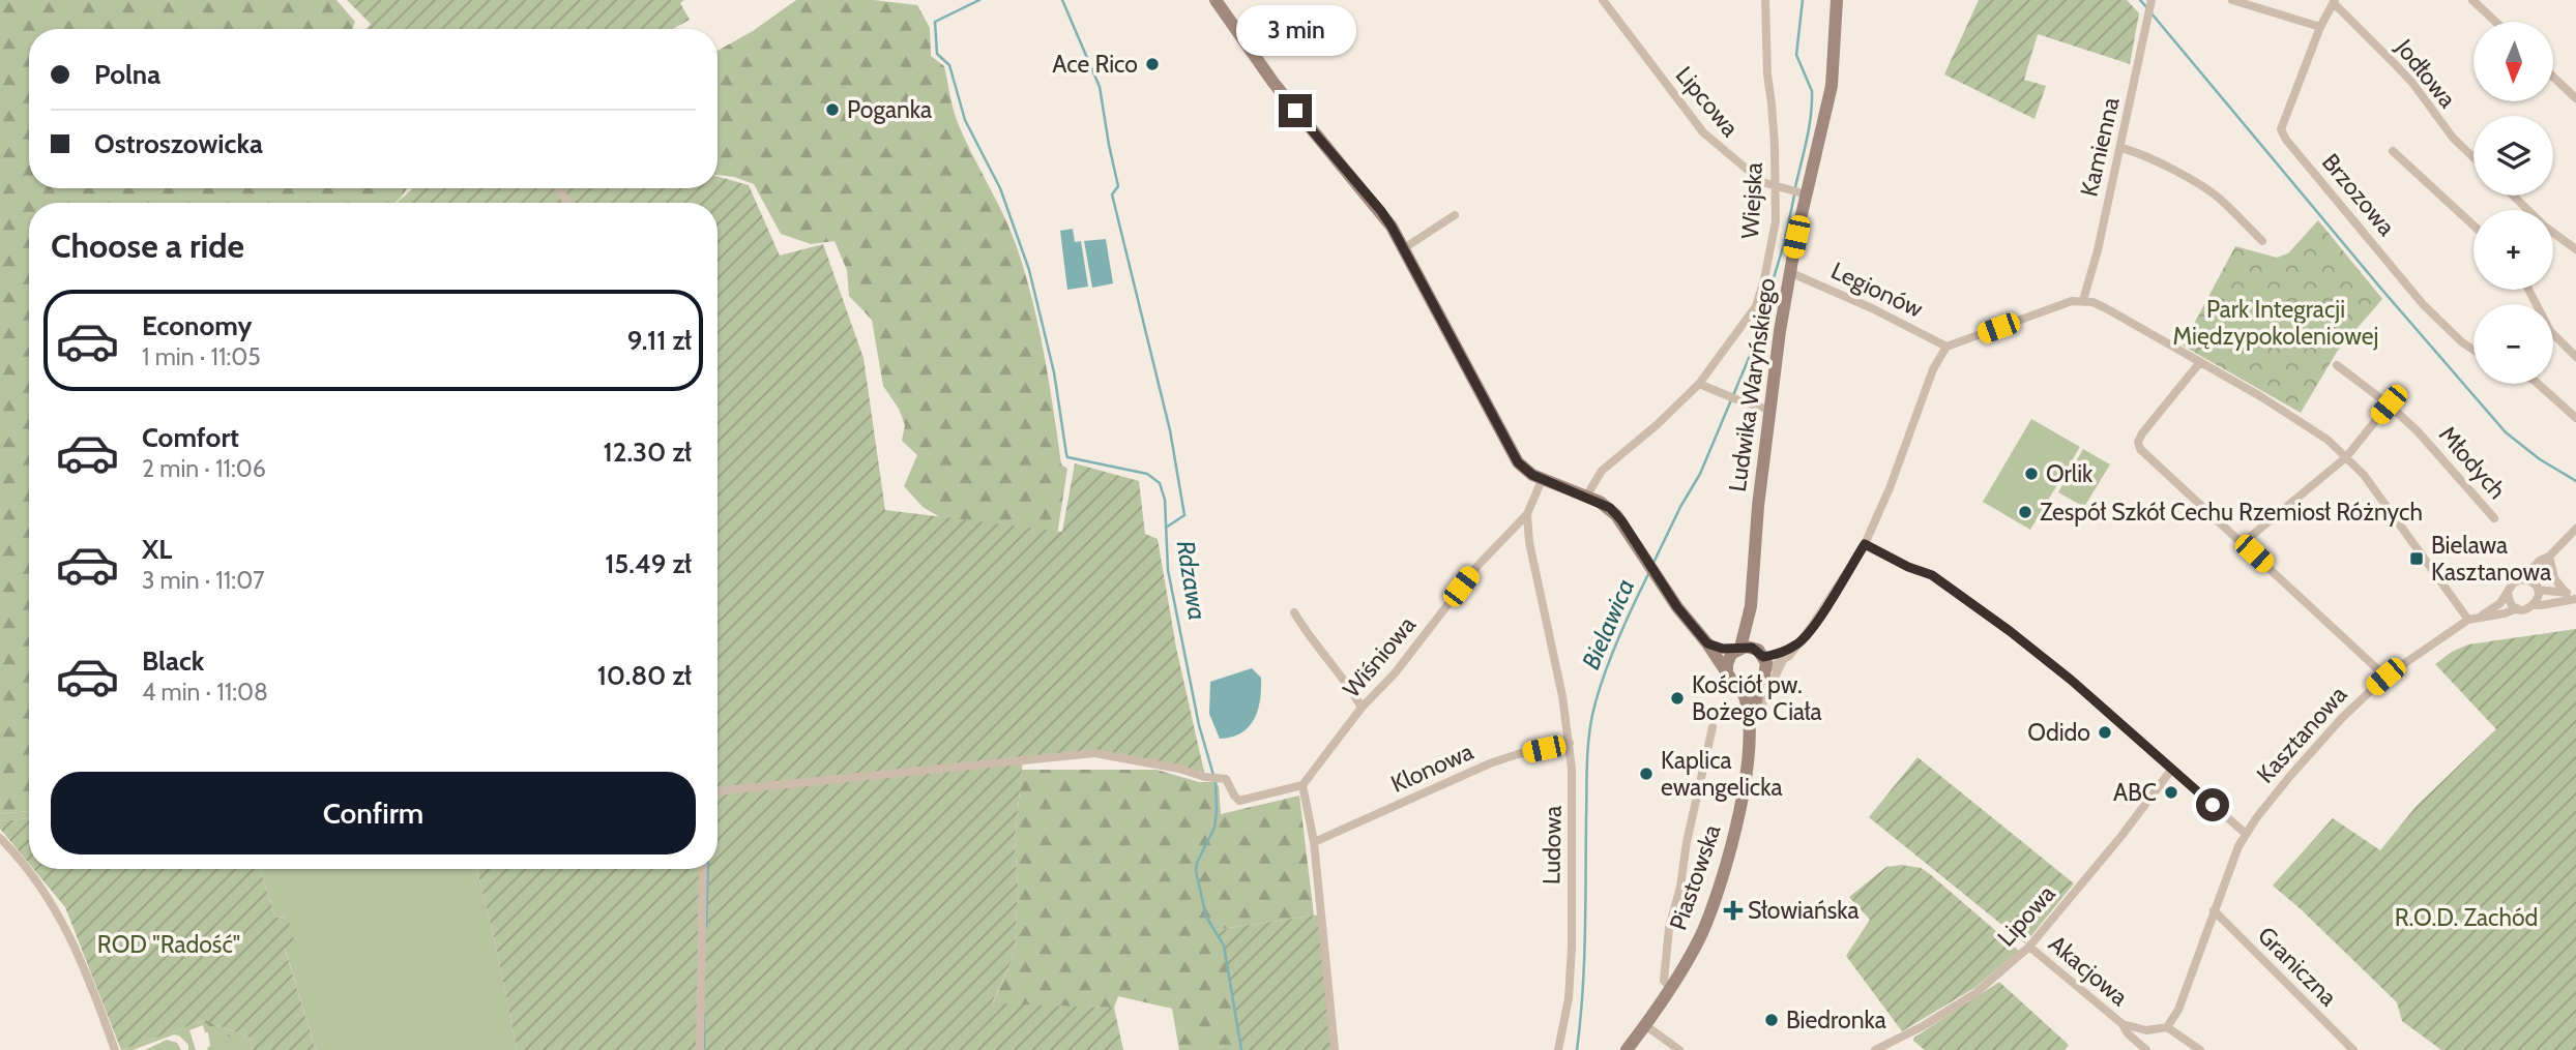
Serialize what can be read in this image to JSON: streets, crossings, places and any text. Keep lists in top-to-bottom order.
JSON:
{
  "streets": {
    "main road": ["Ludwika Waryńskiego", "Piastowska"],
    "street": [
      "Jodłowa",
      "Lipcowa",
      "Kamienna",
      "Brzozowa",
      "Wiejska",
      "Legionów",
      "Młodych",
      "Wiśniowa",
      "Kasztanowa",
      "Klonowa",
      "Ludowa",
      "Lipowa",
      "Graniczna",
      "Akacjowa"
    ]
  },
  "crossings": [
    ["Jodłowa", "Brzozowa"],
    ["Lipcowa", "Wiejska"],
    ["Lipcowa", "Ludwika Waryńskiego"],
    ["Legionów", "Ludwika Waryńskiego"],
    ["Ludwika Waryńskiego", "Piastowska"],
    ["Wiśniowa", "Ludowa"],
    ["Kasztanowa", "Graniczna"],
    ["Kasztanowa", "Akacjowa"],
    ["Klonowa", "Ludowa"],
    ["Lipowa", "Akacjowa"]
  ],
  "water": ["Rdzawa", "Bielawica"],
  "parks": ["Park Integracji Międzypokoleniowej", "R.O.D. Zachód", "ROD \"Radość\""],
  "places": {
    "other": [
      "Ace Rico",
      "Poganka",
      "Orlik",
      "Zespół Szkół Cechu Rzemiosł Różnych",
      "Kościół pw. Bożego Ciała",
      "Odido",
      "Kaplica ewangelicka",
      "ABC",
      "Biedronka"
    ],
    "transit": ["Bielawa Kasztanowa"],
    "health": ["Słowiańska"]
  },
  "north": "bottom",
  "page": {
    "bubble": "3 min",
    "map_buttons": ["+", "−"],
    "banner": ["Polna", "Ostroszowicka"],
    "heading": "Choose a ride",
    "list": [
      {
        "name": "Economy",
        "note": "1 min · 11:05",
        "value": "9.11 zł"
      },
      {
        "name": "Comfort",
        "note": "2 min · 11:06",
        "value": "12.30 zł"
      },
      {
        "name": "XL",
        "note": "3 min · 11:07",
        "value": "15.49 zł"
      },
      {
        "name": "Black",
        "note": "4 min · 11:08",
        "value": "10.80 zł"
      }
    ],
    "buttons": "Confirm"
  }
}
